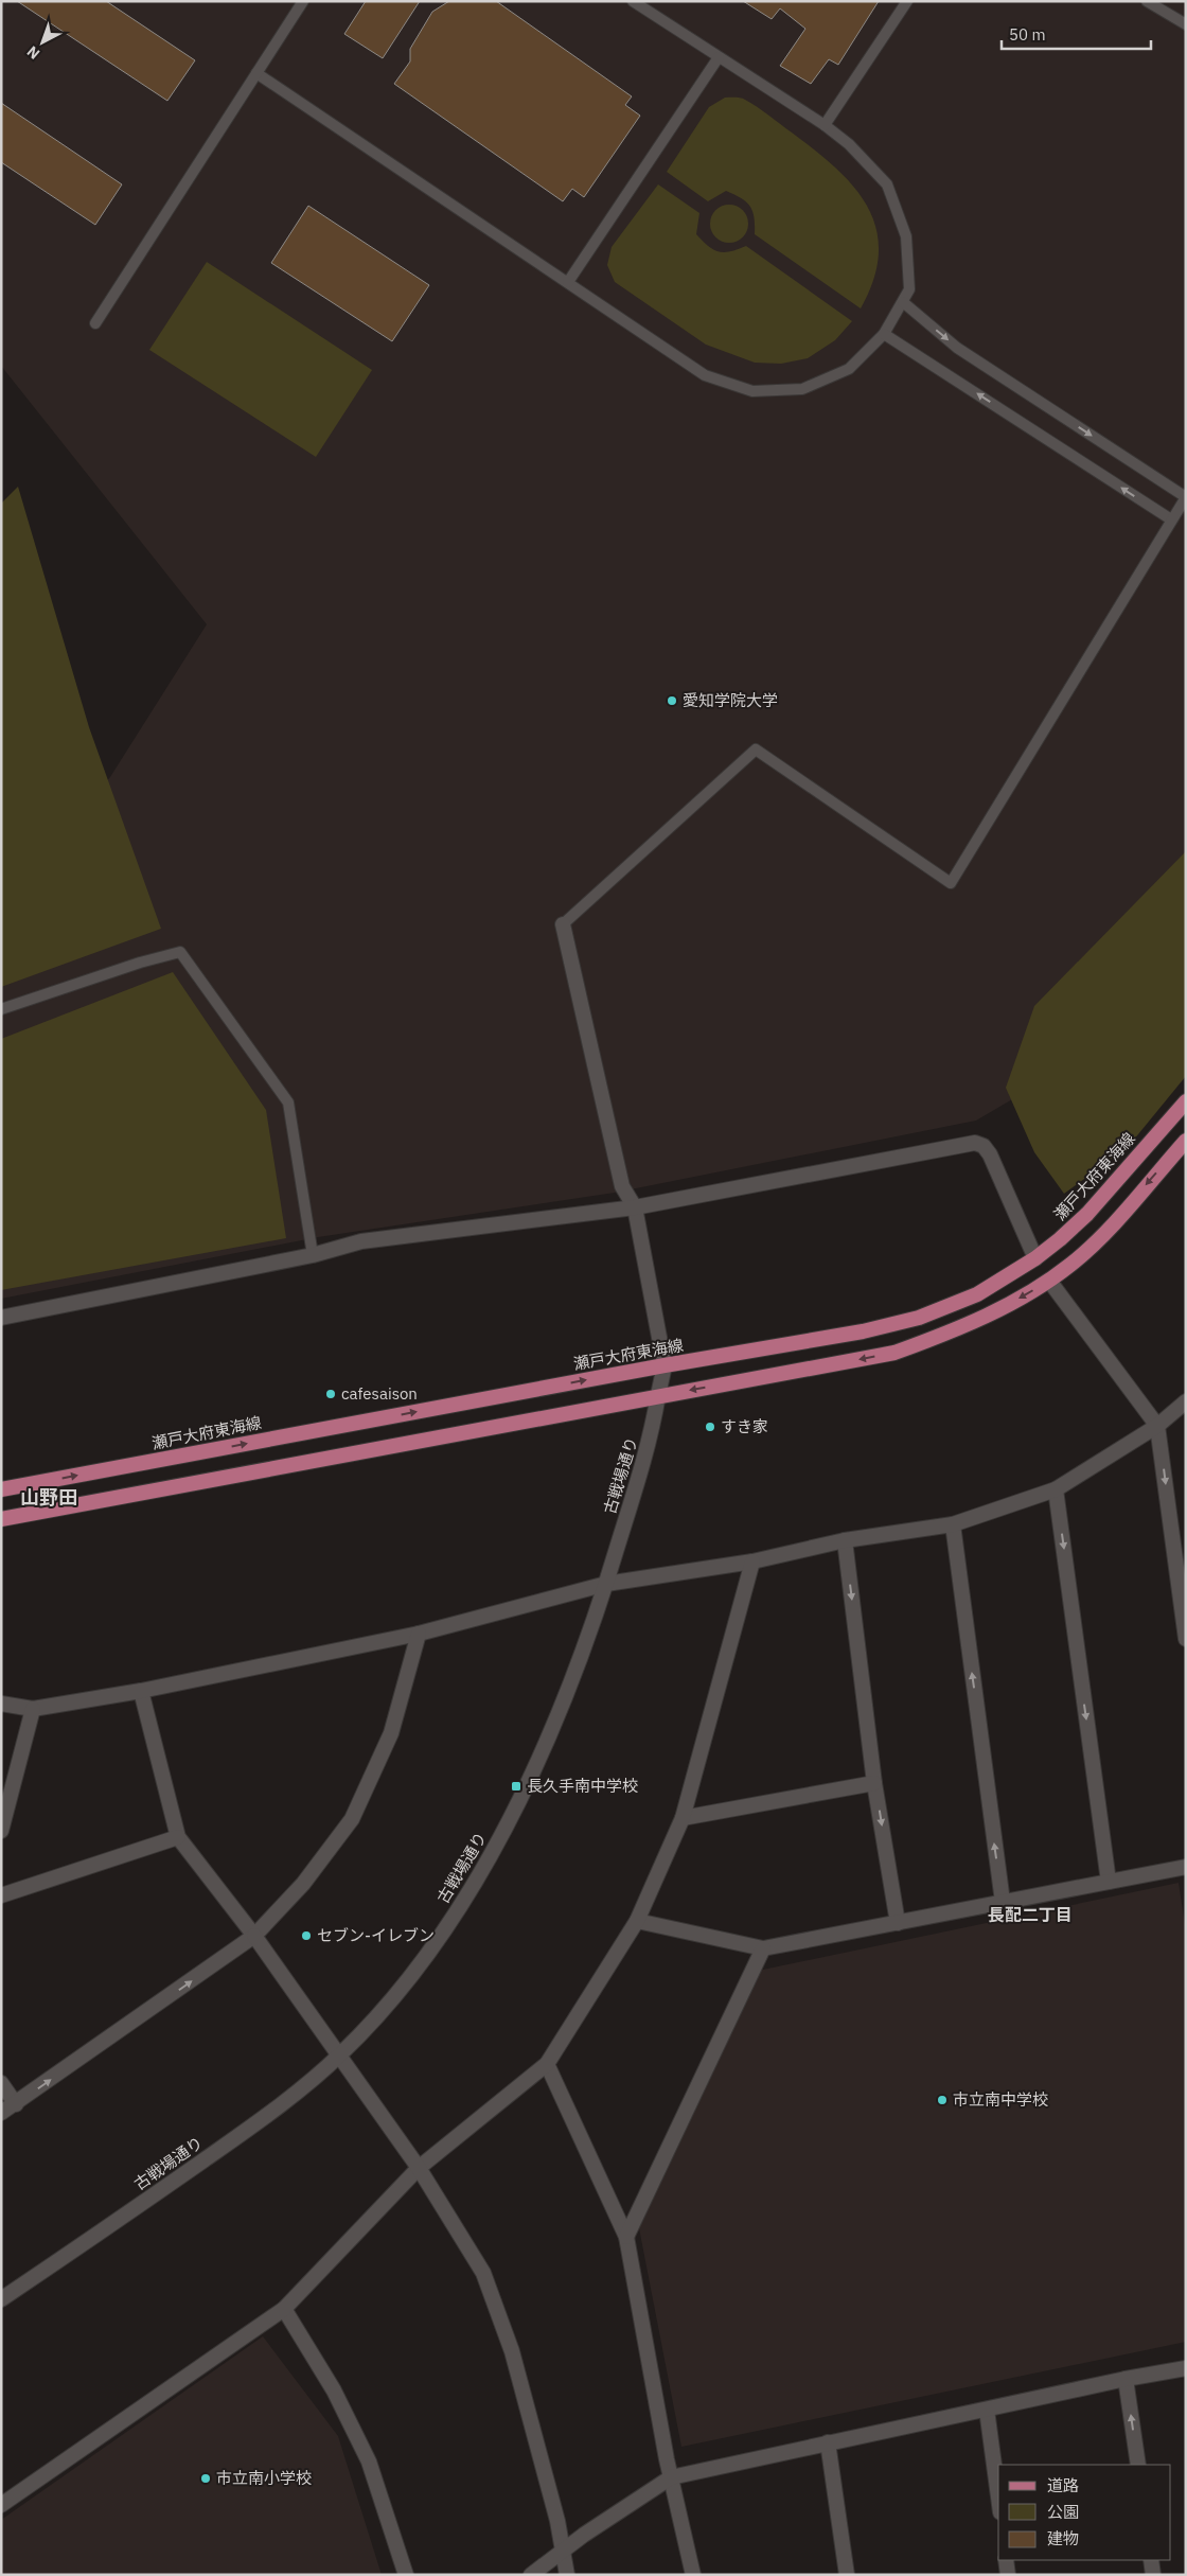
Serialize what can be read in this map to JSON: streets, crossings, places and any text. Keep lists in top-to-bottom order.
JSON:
{
  "streets": {
    "main road": ["瀬戸大府東海線"],
    "street": ["古戦場通り"]
  },
  "crossings": [
    ["瀬戸大府東海線", "古戦場通り"]
  ],
  "districts": ["山野田", "長配二丁目"],
  "places": {
    "other": [
      "愛知学院大学",
      "cafesaison",
      "すき家",
      "セブン-イレブン",
      "市立南中学校",
      "市立南小学校"
    ],
    "transit": ["長久手南中学校"]
  },
  "legend": ["道路", "公園", "建物"],
  "scale_bar": "50 m",
  "north": "bottom left"
}
